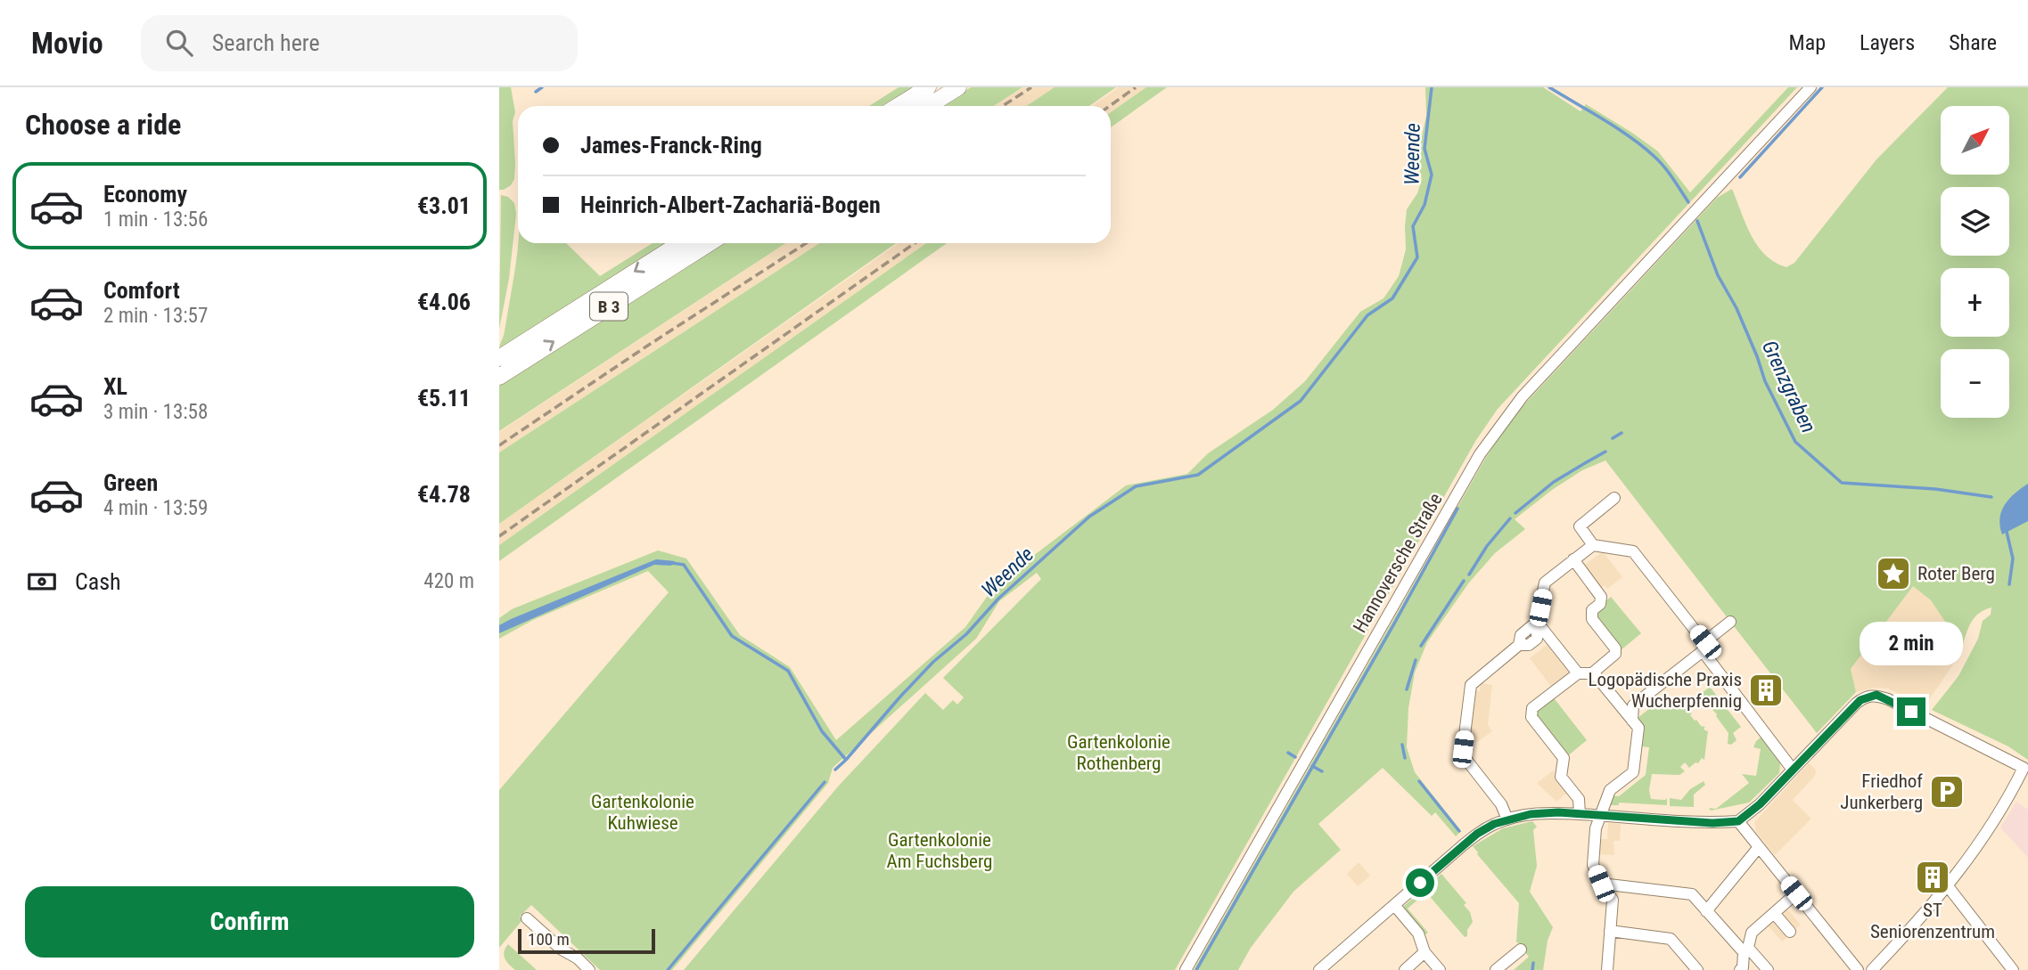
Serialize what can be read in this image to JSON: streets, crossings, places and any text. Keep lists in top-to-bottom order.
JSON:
{
  "streets": {
    "highway": ["B 3"],
    "street": ["Hannoversche Straße"]
  },
  "water": ["Weende", "Grenzgraben"],
  "parks": ["Gartenkolonie Rothenberg", "Gartenkolonie Kuhwiese", "Gartenkolonie Am Fuchsberg"],
  "places": {
    "place": ["Roter Berg"],
    "building": ["Logopädische Praxis Wucherpfennig", "ST Seniorenzentrum"],
    "parking": ["Friedhof Junkerberg"]
  },
  "scale_bar": "100 m",
  "north": "top right",
  "page": {
    "header": "Movio",
    "search": "Search here",
    "nav": ["Map", "Layers", "Share"],
    "heading": "Choose a ride",
    "map_buttons": ["+", "−"],
    "banner": ["James-Franck-Ring", "Heinrich-Albert-Zachariä-Bogen"],
    "list": [
      {
        "name": "Economy",
        "note": "1 min · 13:56",
        "value": "€3.01"
      },
      {
        "name": "Comfort",
        "note": "2 min · 13:57",
        "value": "€4.06"
      },
      {
        "name": "XL",
        "note": "3 min · 13:58",
        "value": "€5.11"
      },
      {
        "name": "Green",
        "note": "4 min · 13:59",
        "value": "€4.78"
      }
    ],
    "pay": ["Cash", "420 m"],
    "bubble": "2 min",
    "buttons": "Confirm",
    "scale": "100 m"
  }
}
